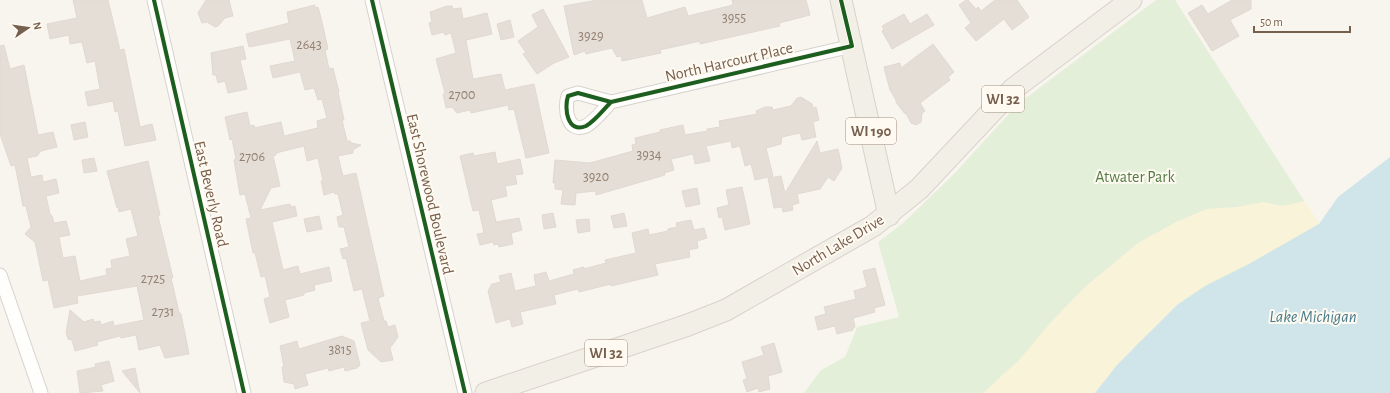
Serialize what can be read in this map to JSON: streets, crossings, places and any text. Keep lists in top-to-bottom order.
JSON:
{
  "streets": {
    "main road": ["WI 32", "WI 190", "North Lake Drive"],
    "street": ["North Harcourt Place", "East Beverly Road", "East Shorewood Boulevard"]
  },
  "crossings": [
    ["North Harcourt Place", "WI 190"],
    ["WI 190", "North Lake Drive"]
  ],
  "water": ["Lake Michigan"],
  "parks": ["Atwater Park"],
  "house_numbers": [
    "3955",
    "3929",
    "2643",
    "2700",
    "3934",
    "2706",
    "3920",
    "2725",
    "2731",
    "3815"
  ],
  "scale_bar": "50 m",
  "north": "right"
}
